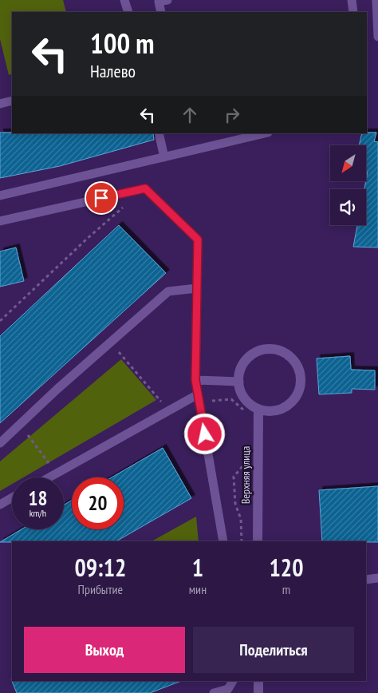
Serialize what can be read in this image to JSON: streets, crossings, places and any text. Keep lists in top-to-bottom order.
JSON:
{
  "streets": {
    "street": ["Верхняя улица"]
  },
  "north": "bottom left",
  "page": {
    "turn": ["100 m", "Налево"],
    "speed": "18 km/h",
    "limit": "20",
    "eta": [
      "09:12",
      "Прибытие",
      "1",
      "мин",
      "120",
      "m"
    ],
    "buttons": ["Выход", "Поделиться"]
  }
}
